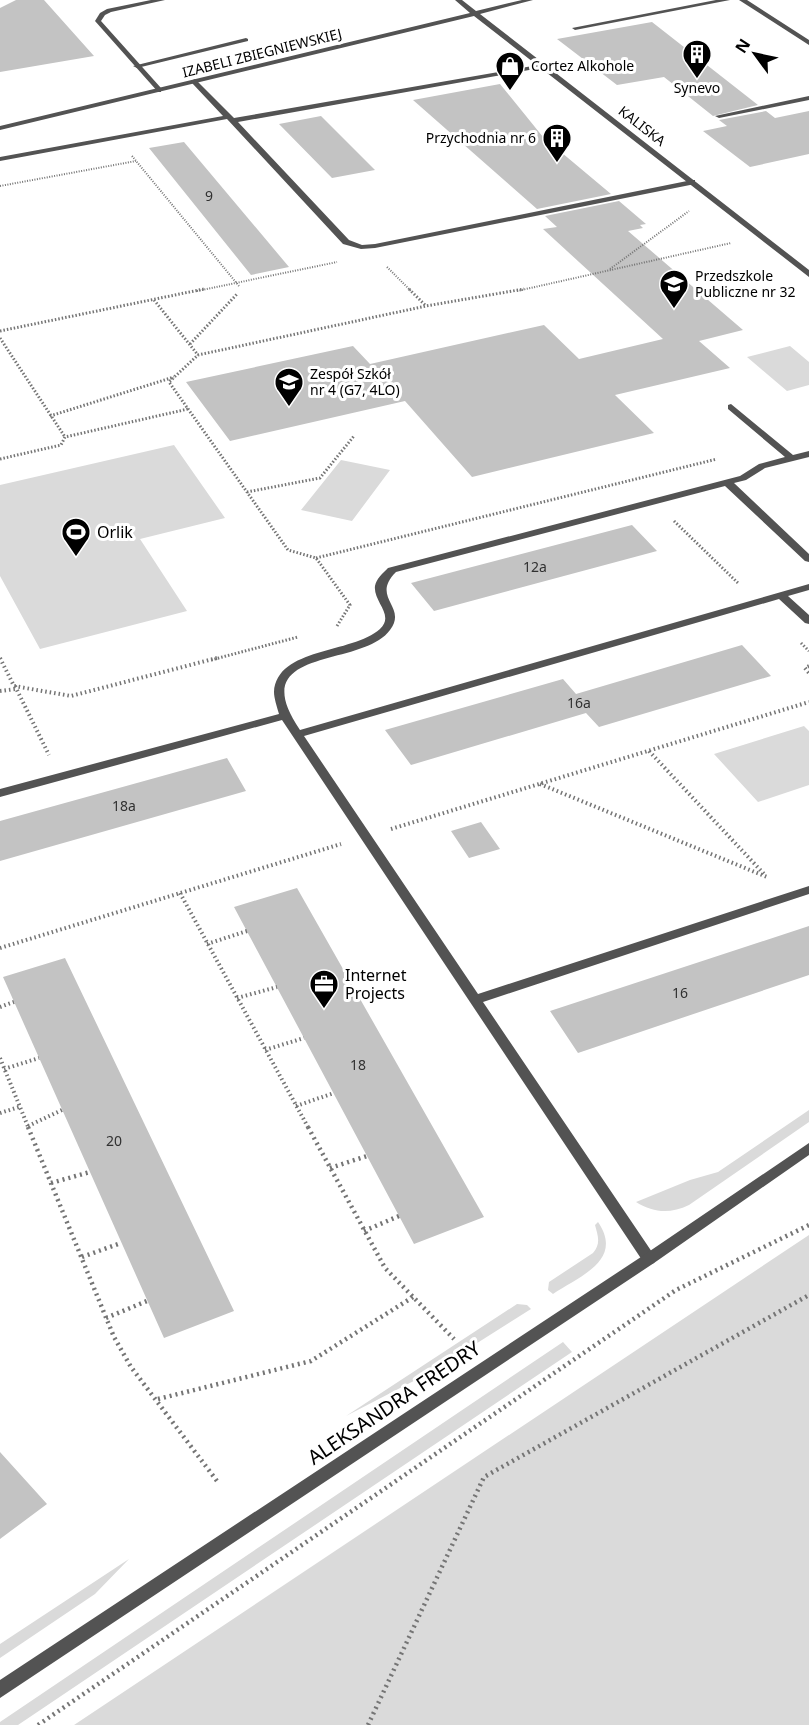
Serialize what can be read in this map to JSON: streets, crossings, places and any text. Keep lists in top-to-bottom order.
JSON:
{
  "streets": {
    "street": ["IZABELI ZBIEGNIEWSKIEJ", "KALISKA", "ALEKSANDRA FREDRY"]
  },
  "crossings": [
    ["IZABELI ZBIEGNIEWSKIEJ", "KALISKA"]
  ],
  "places": {
    "building": ["Synevo", "Przychodnia nr 6"],
    "shop": ["Cortez Alkohole"],
    "school or university": ["Przedszkole Publiczne nr 32", "Zespół Szkół nr 4 (G7, 4LO)"],
    "sports": ["Orlik"],
    "office": ["Internet Projects"]
  },
  "house_numbers": [
    "9",
    "12a",
    "16a",
    "18a",
    "16",
    "18",
    "20"
  ],
  "north": "top left"
}
